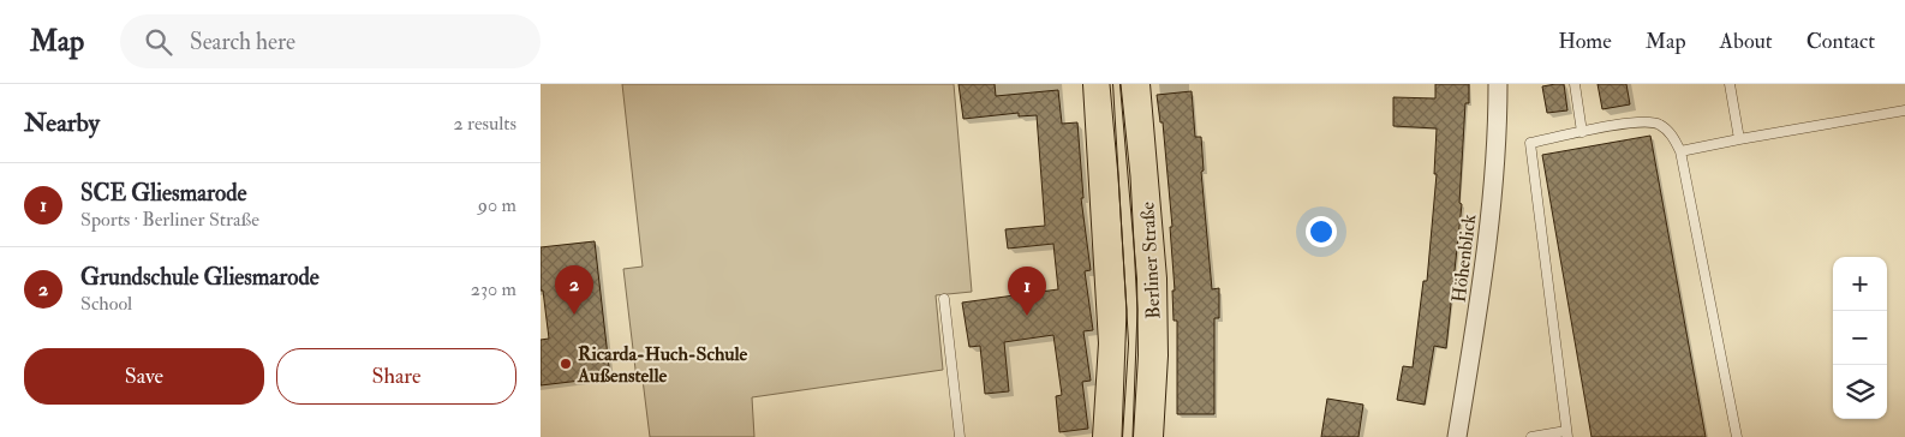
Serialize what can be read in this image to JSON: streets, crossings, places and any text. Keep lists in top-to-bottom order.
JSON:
{
  "streets": {
    "main road": ["Berliner Straße"],
    "street": ["Höhenblick"]
  },
  "places": ["Ricarda-Huch-Schule Außenstelle"],
  "page": {
    "header": "Map",
    "search": "Search here",
    "nav": [
      "Home",
      "Map",
      "About",
      "Contact"
    ],
    "heading": ["Nearby", "2 results"],
    "list": [
      {
        "mark": "1",
        "name": "SCE Gliesmarode",
        "note": "Sports · Berliner Straße",
        "value": "90 m"
      },
      {
        "mark": "2",
        "name": "Grundschule Gliesmarode",
        "note": "School",
        "value": "230 m"
      }
    ],
    "map_buttons": ["+", "−"],
    "pins": ["2", "1"],
    "buttons": ["Save", "Share"]
  }
}
